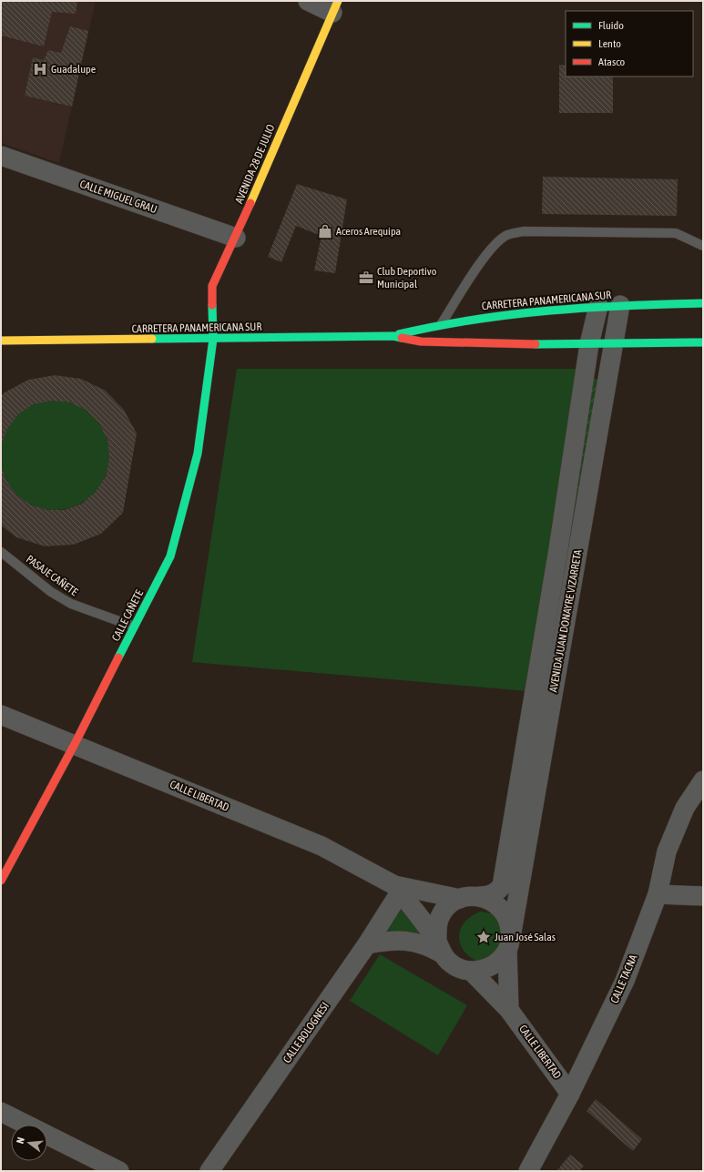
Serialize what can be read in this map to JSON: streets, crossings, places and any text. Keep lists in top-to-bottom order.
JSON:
{
  "streets": {
    "main road": ["AVENIDA 28 DE JULIO", "CARRETERA PANAMERICANA SUR", "CALLE CAÑETE"],
    "street": [
      "CALLE MIGUEL GRAU",
      "AVENIDA JUAN DONAYRE VIZARRETA",
      "CALLE LIBERTAD",
      "CALLE TACNA",
      "CALLE BOLOGNESI"
    ],
    "lane": ["PASAJE CAÑETE"]
  },
  "crossings": [
    ["AVENIDA 28 DE JULIO", "CALLE MIGUEL GRAU"],
    ["AVENIDA 28 DE JULIO", "CARRETERA PANAMERICANA SUR"],
    ["AVENIDA 28 DE JULIO", "CALLE CAÑETE"],
    ["CARRETERA PANAMERICANA SUR", "CALLE CAÑETE"],
    ["CARRETERA PANAMERICANA SUR", "AVENIDA JUAN DONAYRE VIZARRETA"],
    ["PASAJE CAÑETE", "CALLE CAÑETE"],
    ["CALLE CAÑETE", "CALLE LIBERTAD"],
    ["AVENIDA JUAN DONAYRE VIZARRETA", "CALLE LIBERTAD"],
    ["CALLE LIBERTAD", "CALLE TACNA"],
    ["CALLE LIBERTAD", "CALLE BOLOGNESI"]
  ],
  "places": {
    "hospital": ["Guadalupe"],
    "shop": ["Aceros Arequipa"],
    "office": ["Club Deportivo Municipal"],
    "place": ["Juan José Salas"]
  },
  "legend": ["Fluido", "Lento", "Atasco"],
  "north": "left"
}
